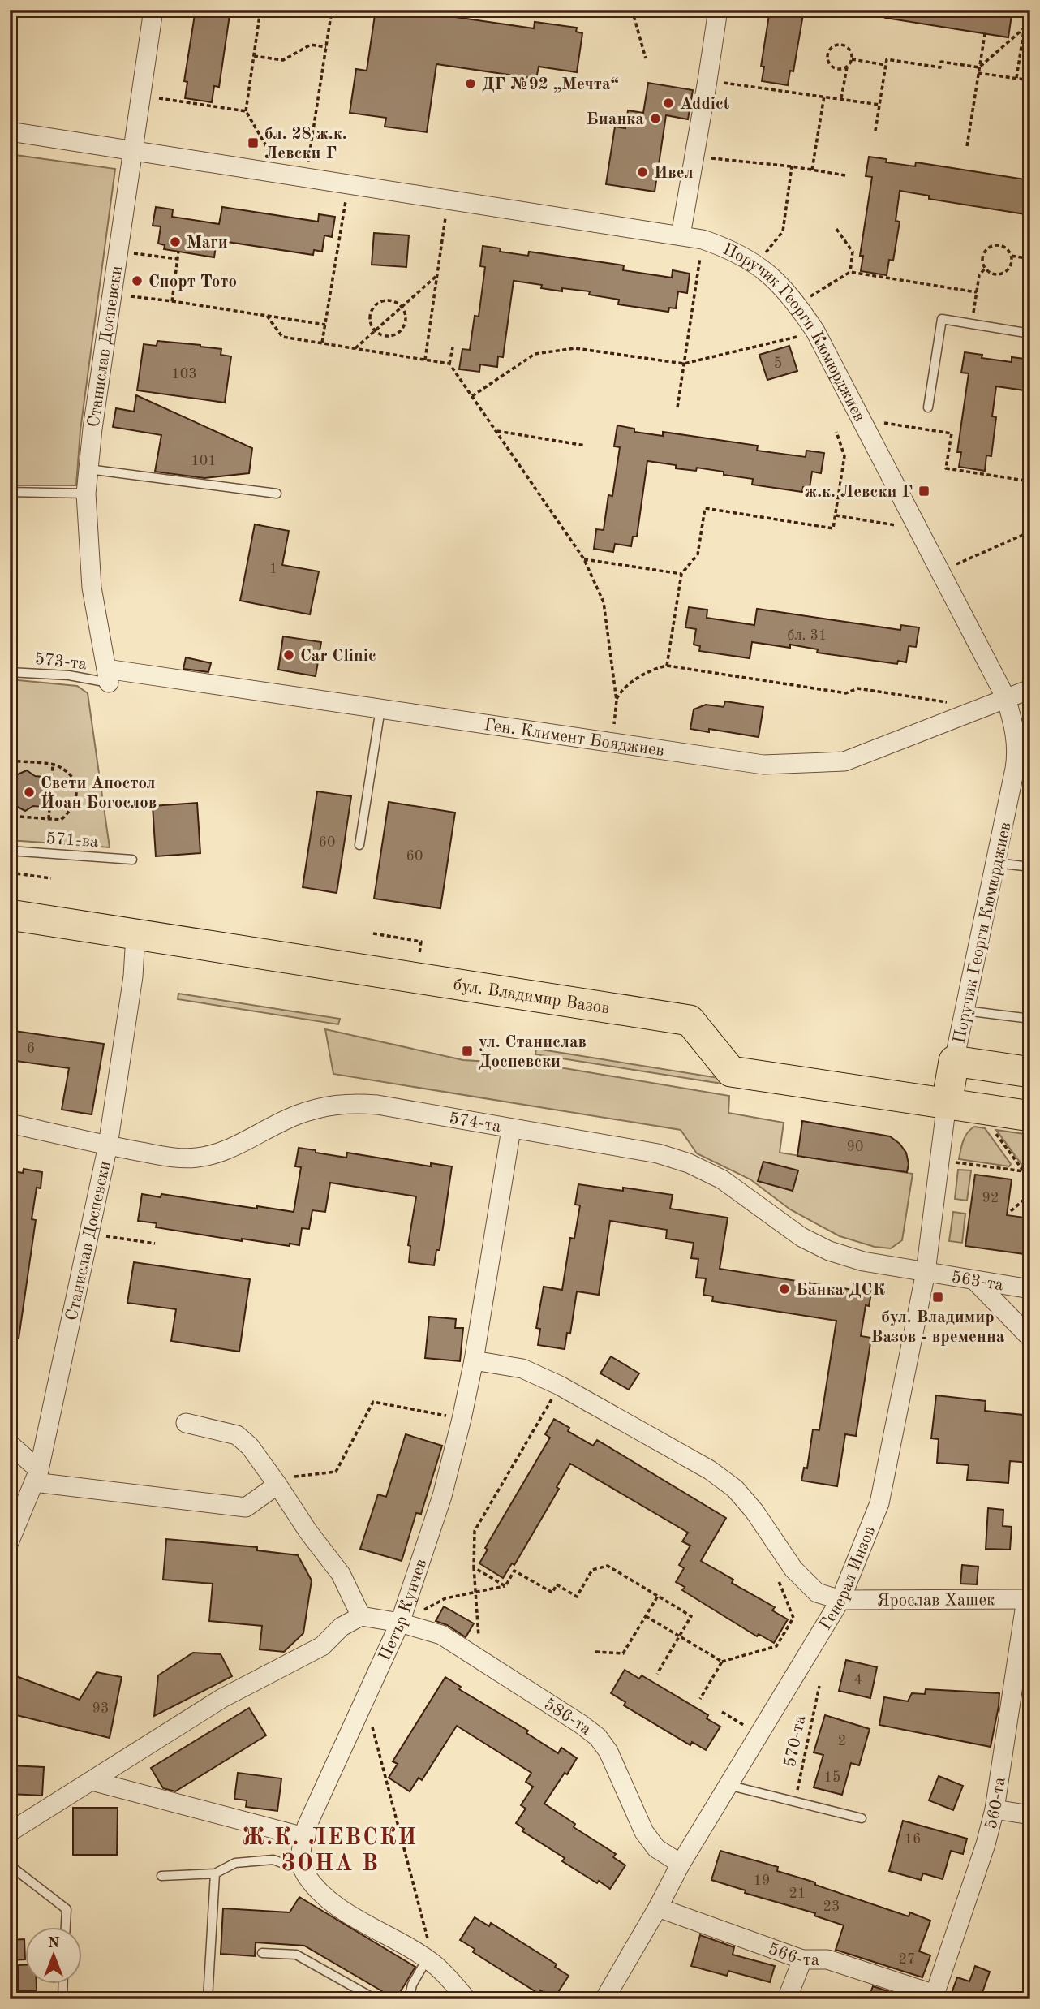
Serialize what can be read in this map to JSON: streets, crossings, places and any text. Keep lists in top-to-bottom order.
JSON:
{
  "streets": {
    "main road": ["Поручик Георги Кюмюрджиев", "бул. Владимир Вазов"],
    "street": [
      "Станислав Доспевски",
      "Ген. Климент Бояджиев",
      "574-та",
      "563-та",
      "Генерал Инзов",
      "Ярослав Хашек",
      "Петър Кунчев",
      "586-та",
      "560-та",
      "566-та"
    ],
    "lane": ["573-та", "571-ва"],
    "path": ["570-та"]
  },
  "crossings": [
    ["Поручик Георги Кюмюрджиев", "Станислав Доспевски"],
    ["Поручик Георги Кюмюрджиев", "Ген. Климент Бояджиев"],
    ["Поручик Георги Кюмюрджиев", "бул. Владимир Вазов"],
    ["Поручик Георги Кюмюрджиев", "Генерал Инзов"],
    ["Станислав Доспевски", "573-та"],
    ["Станислав Доспевски", "Ген. Климент Бояджиев"],
    ["Станислав Доспевски", "бул. Владимир Вазов"],
    ["Станислав Доспевски", "574-та"],
    ["573-та", "Ген. Климент Бояджиев"],
    ["бул. Владимир Вазов", "Генерал Инзов"],
    ["574-та", "563-та"],
    ["574-та", "Генерал Инзов"],
    ["574-та", "Петър Кунчев"],
    ["563-та", "Генерал Инзов"],
    ["Генерал Инзов", "Ярослав Хашек"],
    ["Генерал Инзов", "586-та"],
    ["Генерал Инзов", "566-та"],
    ["Ярослав Хашек", "560-та"],
    ["Петър Кунчев", "586-та"],
    ["560-та", "566-та"]
  ],
  "districts": ["Ж.К. ЛЕВСКИ ЗОНА В"],
  "places": {
    "other": [
      "ДГ №92 „Мечта“",
      "Addict",
      "Бианка",
      "Ивел",
      "Маги",
      "Спорт Тото",
      "Car Clinic",
      "Свети Апостол Йоан Богослов",
      "Банка ДСК"
    ],
    "transit": [
      "бл. 28 ж.к. Левски Г",
      "ж.к. Левски Г",
      "ул. Станислав Доспевски",
      "бул. Владимир Вазов - временна"
    ]
  },
  "house_numbers": [
    "5",
    "103",
    "101",
    "1",
    "бл. 31",
    "60",
    "60",
    "6",
    "90",
    "92",
    "4",
    "93",
    "2",
    "15",
    "16",
    "19",
    "21",
    "23",
    "27"
  ],
  "north": "top"
}
